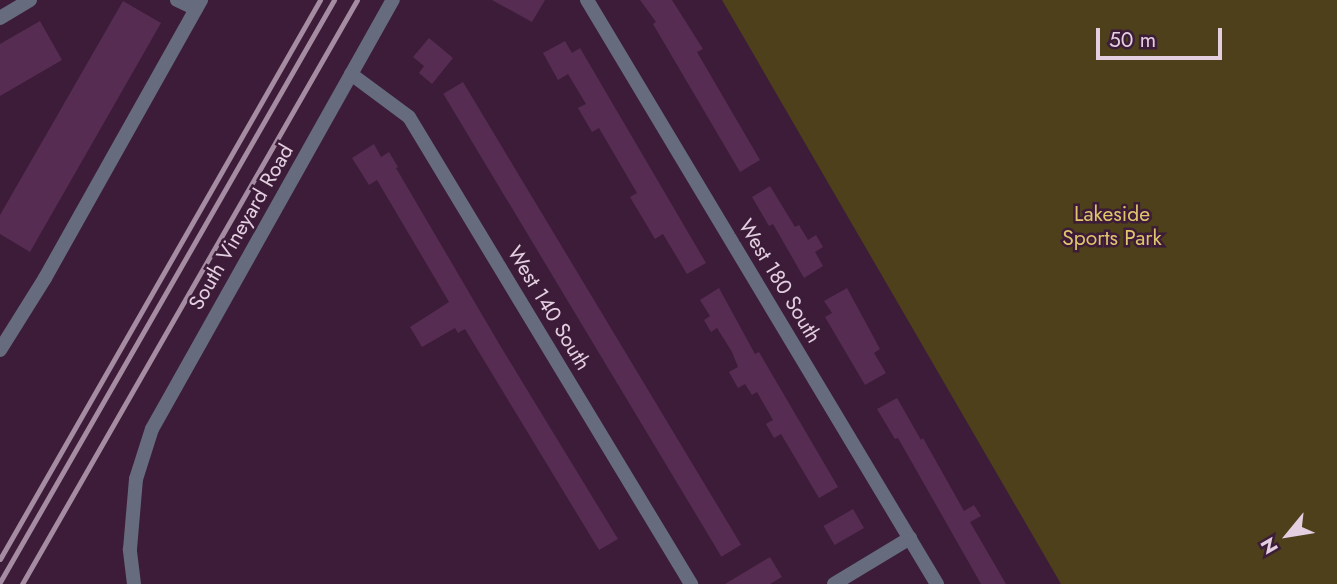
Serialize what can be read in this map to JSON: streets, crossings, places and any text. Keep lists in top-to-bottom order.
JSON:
{
  "streets": {
    "street": ["South Vineyard Road", "West 180 South", "West 140 South"]
  },
  "crossings": [
    ["South Vineyard Road", "West 140 South"]
  ],
  "parks": ["Lakeside Sports Park"],
  "scale_bar": "50 m",
  "north": "bottom left"
}
